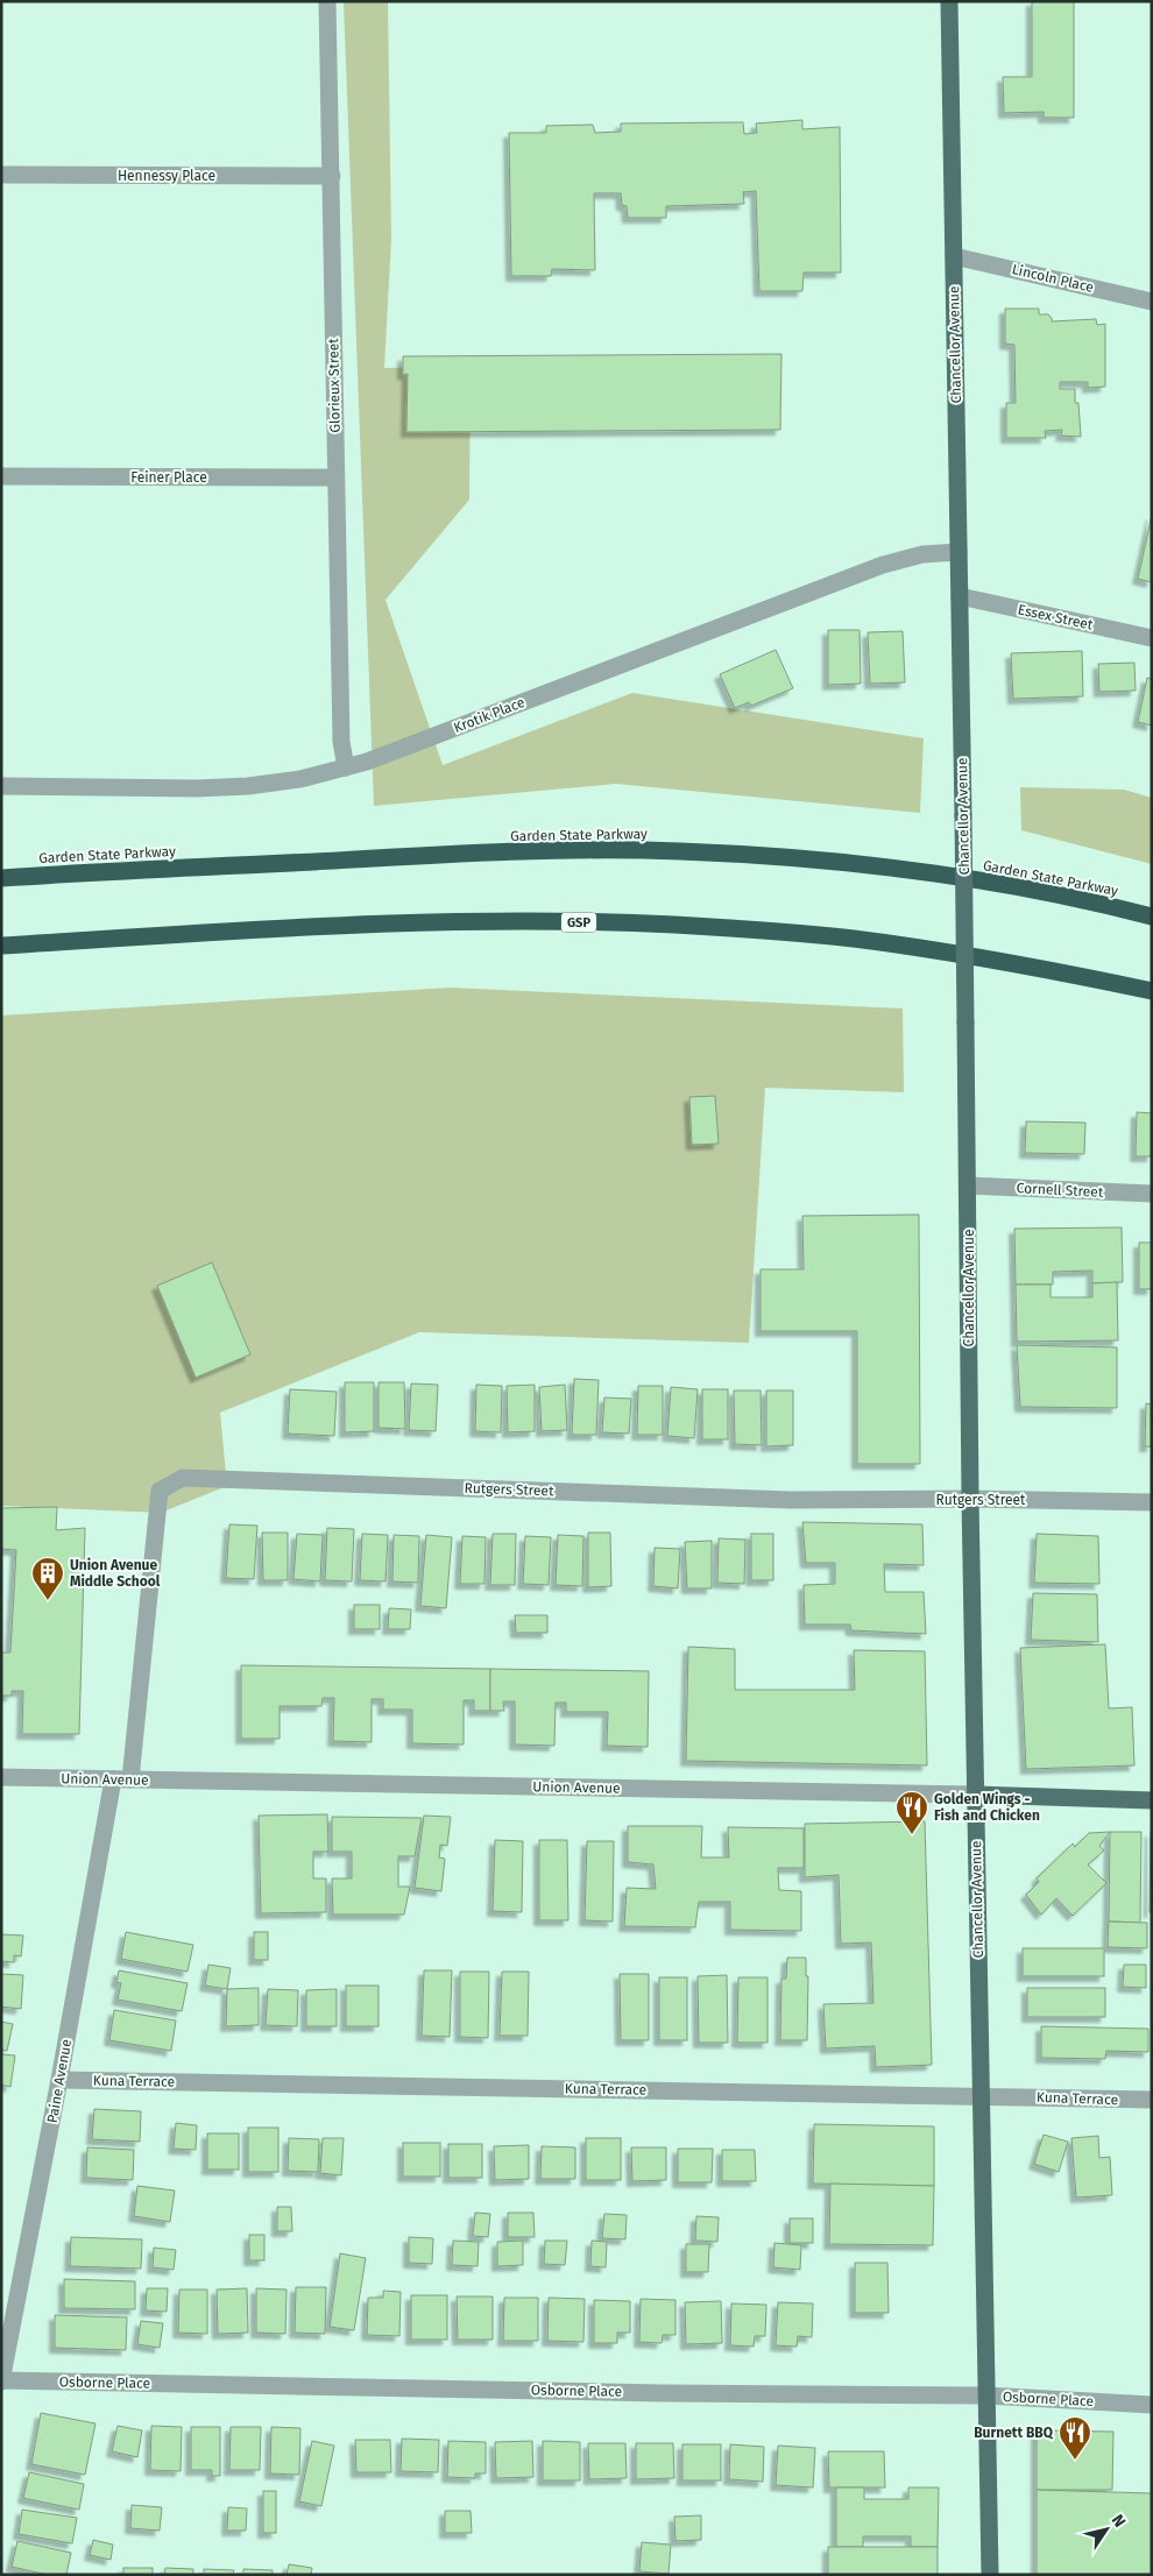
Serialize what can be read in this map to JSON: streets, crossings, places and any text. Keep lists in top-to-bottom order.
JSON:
{
  "streets": {
    "highway": ["Garden State Parkway", "GSP"],
    "main road": ["Chancellor Avenue", "Union Avenue"],
    "street": [
      "Hennessy Place",
      "Lincoln Place",
      "Glorieux Street",
      "Feiner Place",
      "Essex Street",
      "Krotik Place",
      "Cornell Street",
      "Rutgers Street",
      "Paine Avenue",
      "Kuna Terrace",
      "Osborne Place"
    ]
  },
  "crossings": [
    ["Hennessy Place", "Glorieux Street"],
    ["Lincoln Place", "Chancellor Avenue"],
    ["Chancellor Avenue", "Essex Street"],
    ["Chancellor Avenue", "Krotik Place"],
    ["Chancellor Avenue", "Cornell Street"],
    ["Chancellor Avenue", "Rutgers Street"],
    ["Chancellor Avenue", "Union Avenue"],
    ["Chancellor Avenue", "Kuna Terrace"],
    ["Chancellor Avenue", "Osborne Place"],
    ["Glorieux Street", "Feiner Place"],
    ["Glorieux Street", "Krotik Place"],
    ["Rutgers Street", "Union Avenue"],
    ["Rutgers Street", "Paine Avenue"],
    ["Union Avenue", "Paine Avenue"],
    ["Paine Avenue", "Kuna Terrace"],
    ["Paine Avenue", "Osborne Place"]
  ],
  "places": {
    "building": ["Union Avenue Middle School"],
    "restaurant": ["Golden Wings - Fish and Chicken", "Burnett BBQ"]
  },
  "north": "top right"
}
